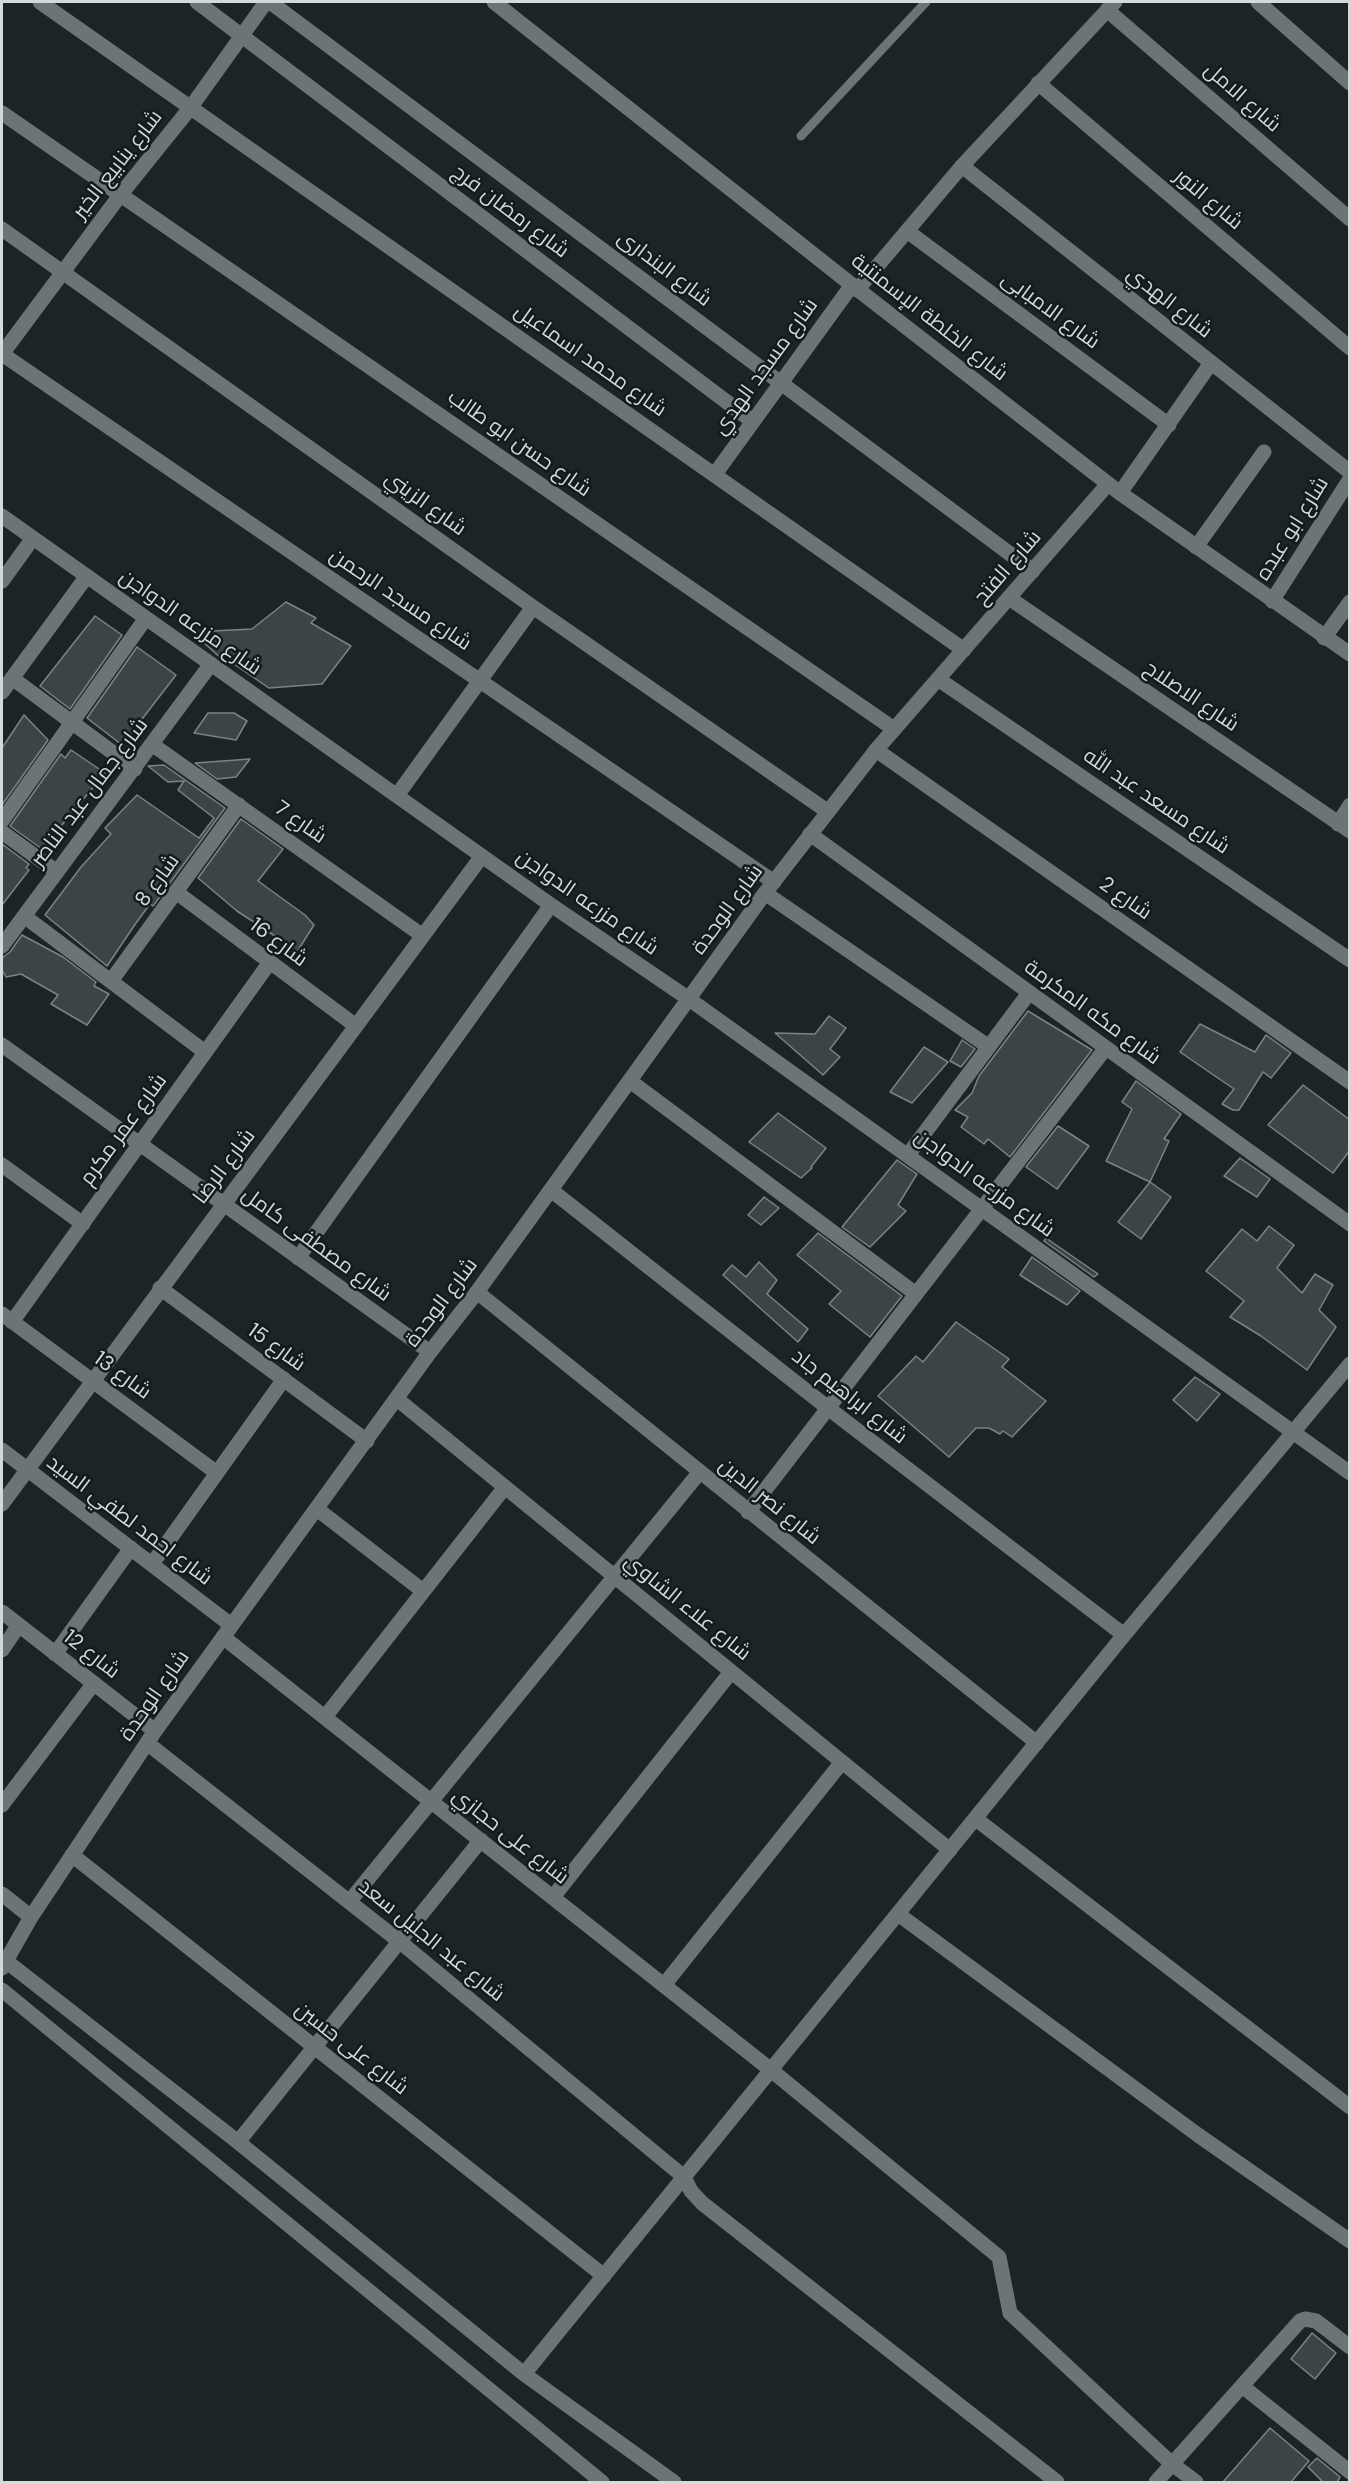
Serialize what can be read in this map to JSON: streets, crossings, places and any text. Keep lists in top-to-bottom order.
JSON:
{
  "streets": {
    "street": [
      "شارع الامل",
      "شارع ينابيع الخير",
      "شارع النور",
      "شارع رمضان فرج",
      "شارع البندارى",
      "شارع الهدي",
      "شارع الامبابى",
      "شارع الخلطة الإسمنتية",
      "شارع محمد اسماعيل",
      "شارع مسجد الهدي",
      "شارع حسن ابو طالب",
      "شارع الزيني",
      "شارع ابو عبده",
      "شارع الفتح",
      "شارع مسجد الرحمن",
      "شارع مزرعه الدواجن",
      "شارع الاصلاح",
      "شارع جمال عبد الناصر",
      "شارع مسعد عبد الله",
      "شارع 7",
      "شارع 8",
      "شارع 2",
      "شارع الوحدة",
      "شارع 16",
      "شارع مكه المكرمة",
      "شارع عمر مكرم",
      "شارع الرضا",
      "شارع مصطفى كامل",
      "شارع 15",
      "شارع 13",
      "شارع ابراهيم جاد",
      "شارع نصر الدين",
      "شارع احمد لطفي السيد",
      "شارع علاء الشاوي",
      "شارع 12",
      "شارع على حجازي",
      "شارع عبد الجليل سعد",
      "شارع على حسين"
    ]
  },
  "crossings": [
    ["شارع ينابيع الخير", "شارع رمضان فرج"],
    ["شارع ينابيع الخير", "شارع البندارى"],
    ["شارع ينابيع الخير", "شارع محمد اسماعيل"],
    ["شارع ينابيع الخير", "شارع حسن ابو طالب"],
    ["شارع ينابيع الخير", "شارع الزيني"],
    ["شارع ينابيع الخير", "شارع مسجد الرحمن"],
    ["شارع رمضان فرج", "شارع مسجد الهدي"],
    ["شارع البندارى", "شارع مسجد الهدي"],
    ["شارع البندارى", "شارع الفتح"],
    ["شارع الهدي", "شارع الفتح"],
    ["شارع الامبابى", "شارع الفتح"],
    ["شارع الخلطة الإسمنتية", "شارع مسجد الهدي"],
    ["شارع الخلطة الإسمنتية", "شارع ابو عبده"],
    ["شارع الخلطة الإسمنتية", "شارع الفتح"],
    ["شارع محمد اسماعيل", "شارع مسجد الهدي"],
    ["شارع محمد اسماعيل", "شارع الفتح"],
    ["شارع حسن ابو طالب", "شارع الوحدة"],
    ["شارع الزيني", "شارع الوحدة"],
    ["شارع الفتح", "شارع الاصلاح"],
    ["شارع الفتح", "شارع مسعد عبد الله"],
    ["شارع الفتح", "شارع الوحدة"],
    ["شارع مسجد الرحمن", "شارع الوحدة"],
    ["شارع مزرعه الدواجن", "شارع جمال عبد الناصر"],
    ["شارع مزرعه الدواجن", "شارع الوحدة"],
    ["شارع مزرعه الدواجن", "شارع الرضا"],
    ["شارع جمال عبد الناصر", "شارع 7"],
    ["شارع مسعد عبد الله", "شارع الوحدة"],
    ["شارع 7", "شارع 8"],
    ["شارع 7", "شارع الرضا"],
    ["شارع 8", "شارع 16"],
    ["شارع 2", "شارع الوحدة"],
    ["شارع الوحدة", "شارع مكه المكرمة"],
    ["شارع الوحدة", "شارع مصطفى كامل"],
    ["شارع الوحدة", "شارع 15"],
    ["شارع الوحدة", "شارع ابراهيم جاد"],
    ["شارع الوحدة", "شارع نصر الدين"],
    ["شارع الوحدة", "شارع احمد لطفي السيد"],
    ["شارع الوحدة", "شارع علاء الشاوي"],
    ["شارع الوحدة", "شارع 12"],
    ["شارع الوحدة", "شارع على حجازي"],
    ["شارع الوحدة", "شارع عبد الجليل سعد"],
    ["شارع الوحدة", "شارع على حسين"],
    ["شارع 16", "شارع عمر مكرم"],
    ["شارع 16", "شارع الرضا"],
    ["شارع عمر مكرم", "شارع مصطفى كامل"],
    ["شارع عمر مكرم", "شارع 13"],
    ["شارع الرضا", "شارع مصطفى كامل"],
    ["شارع الرضا", "شارع 15"],
    ["شارع الرضا", "شارع 13"],
    ["شارع الرضا", "شارع احمد لطفي السيد"],
    ["شارع احمد لطفي السيد", "شارع على حجازي"],
    ["شارع 12", "شارع عبد الجليل سعد"]
  ]
}
